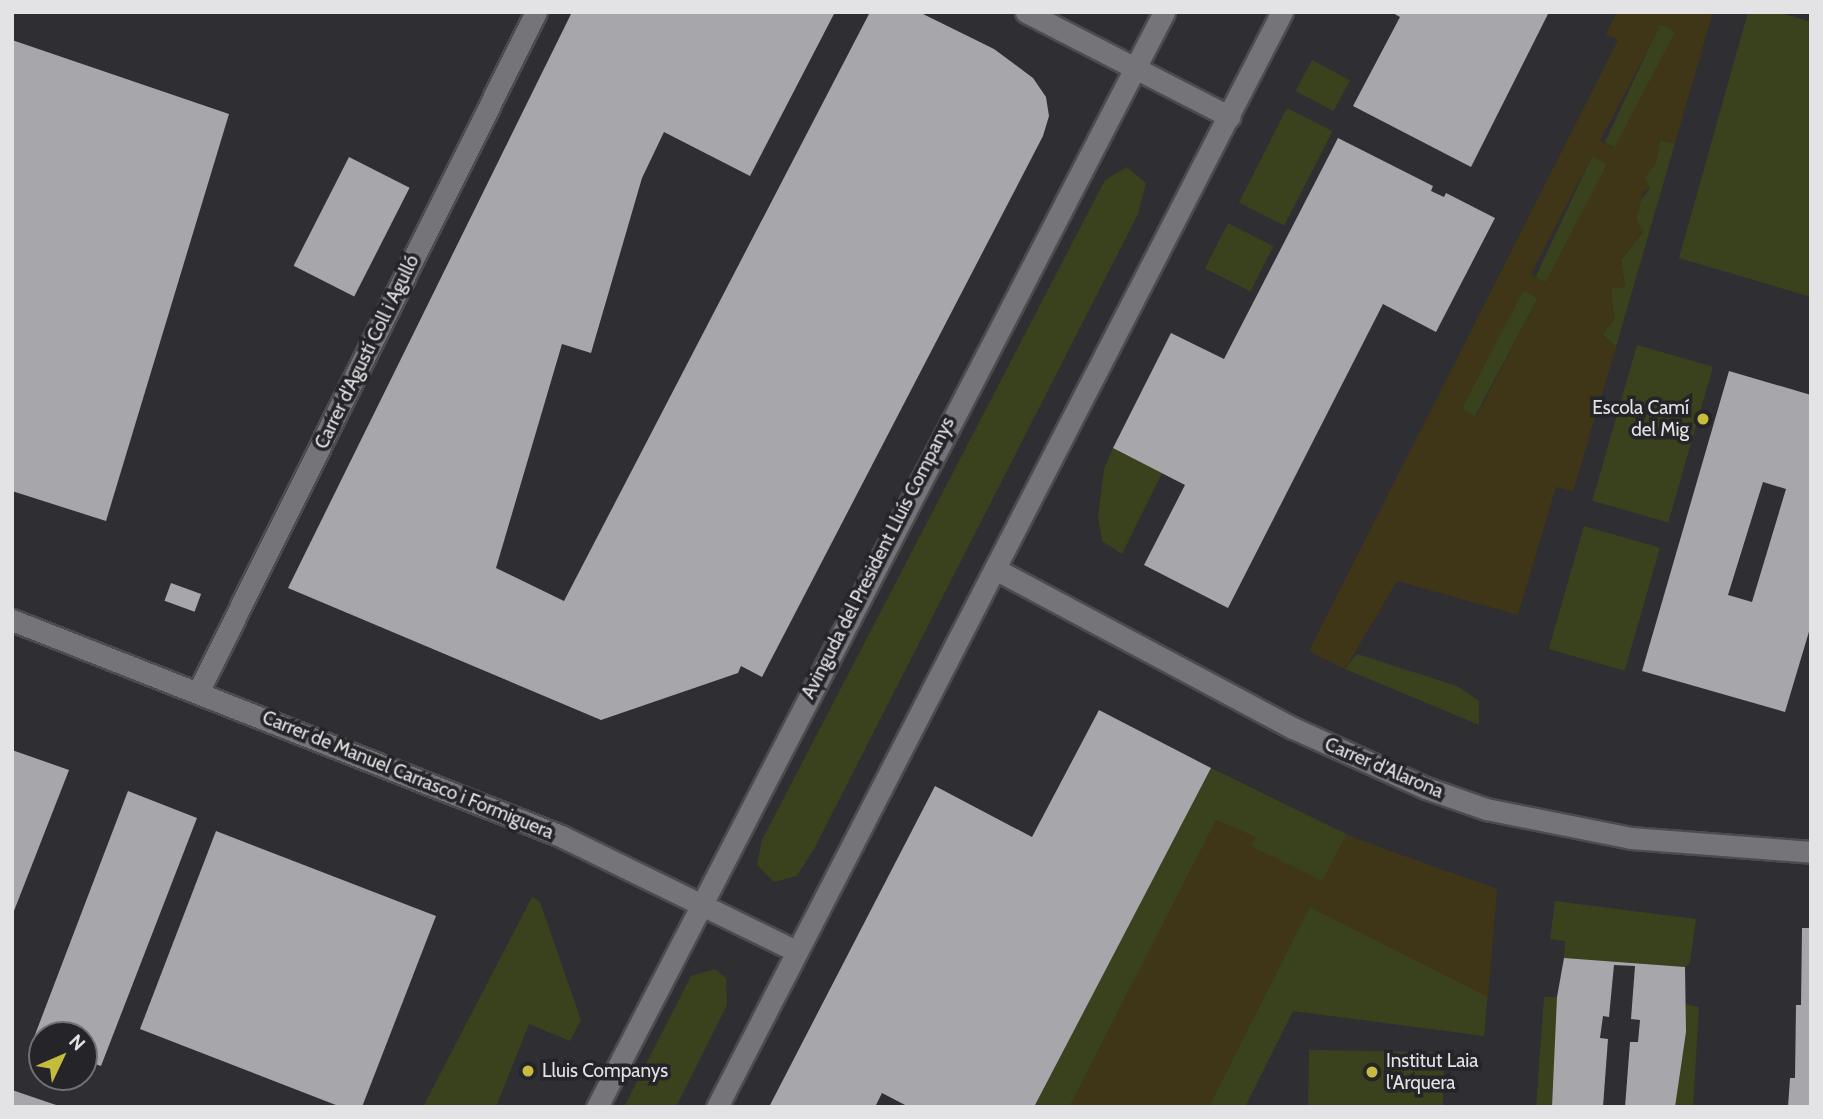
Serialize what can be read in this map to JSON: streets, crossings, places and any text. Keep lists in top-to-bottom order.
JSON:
{
  "streets": {
    "street": [
      "Carrer d'Agustí Coll i Agulló",
      "Avinguda del President Lluís Companys",
      "Carrer d'Alarona",
      "Carrer de Manuel Carrasco i Formiguera"
    ]
  },
  "crossings": [
    ["Carrer d'Agustí Coll i Agulló", "Carrer de Manuel Carrasco i Formiguera"],
    ["Avinguda del President Lluís Companys", "Carrer de Manuel Carrasco i Formiguera"]
  ],
  "places": ["Escola Camí del Mig", "Lluis Companys", "Institut Laia l'Arquera"],
  "north": "top right"
}
